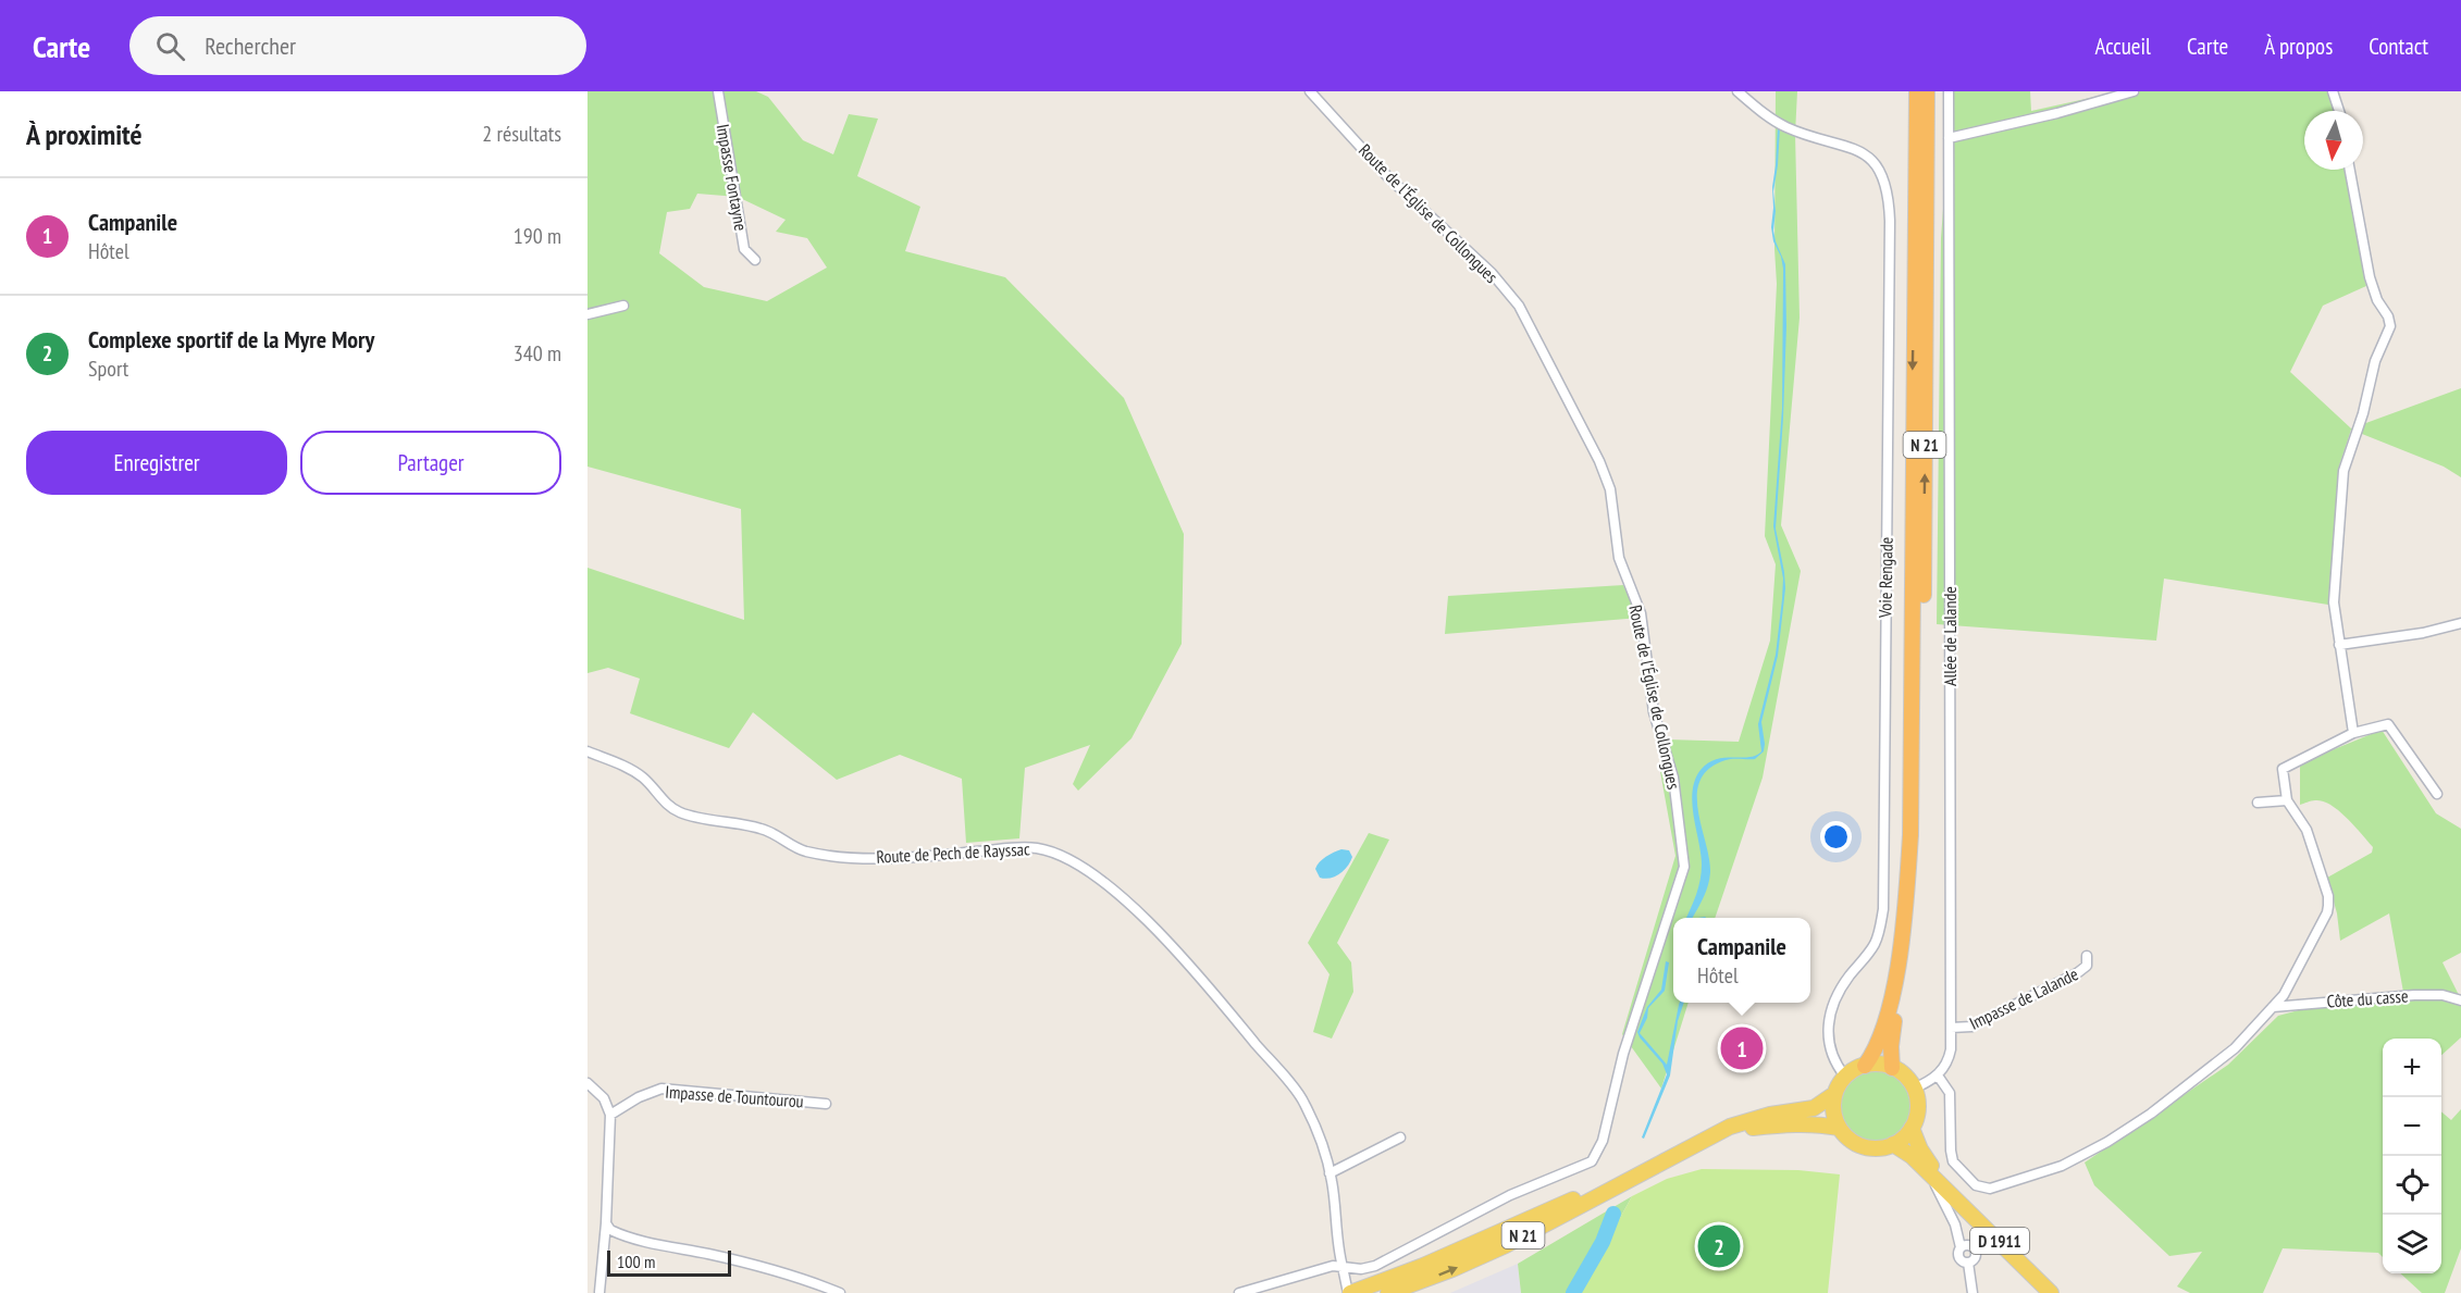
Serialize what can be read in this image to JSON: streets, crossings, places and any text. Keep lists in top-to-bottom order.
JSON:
{
  "streets": {
    "highway": ["N 21"],
    "main road": ["D 1911"],
    "street": [
      "Impasse Fontayne",
      "Route de l’Église de Collongues",
      "Voie Rengade",
      "Allée de Lalande",
      "Route de Pech de Rayssac",
      "Impasse de Lalande",
      "Côte du casse",
      "Impasse de Tountourou"
    ]
  },
  "crossings": [
    ["Route de l’Église de Collongues", "Route de Pech de Rayssac"],
    ["N 21", "Voie Rengade"],
    ["N 21", "Route de Pech de Rayssac"],
    ["N 21", "D 1911"],
    ["Voie Rengade", "D 1911"],
    ["Allée de Lalande", "Impasse de Lalande"]
  ],
  "scale_bar": "100 m",
  "north": "bottom",
  "page": {
    "header": "Carte",
    "search": "Rechercher",
    "nav": [
      "Accueil",
      "Carte",
      "À propos",
      "Contact"
    ],
    "heading": ["À proximité", "2 résultats"],
    "list": [
      {
        "mark": "1",
        "name": "Campanile",
        "note": "Hôtel",
        "value": "190 m"
      },
      {
        "mark": "2",
        "name": "Complexe sportif de la Myre Mory",
        "note": "Sport",
        "value": "340 m"
      }
    ],
    "buttons": ["Enregistrer", "Partager"],
    "popup": ["Campanile", "Hôtel"],
    "pins": ["1", "2"],
    "map_buttons": ["+", "−"],
    "scale": "100 m"
  }
}
